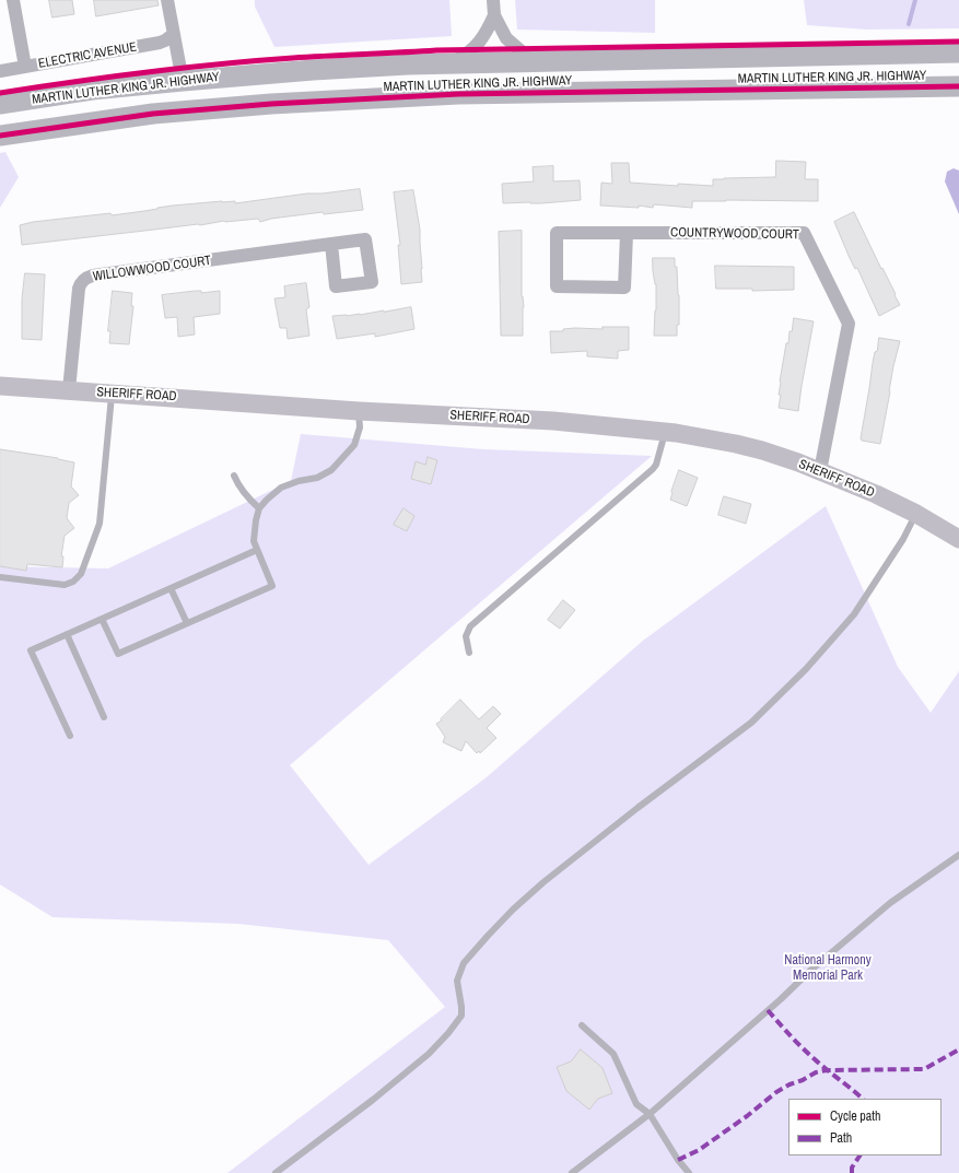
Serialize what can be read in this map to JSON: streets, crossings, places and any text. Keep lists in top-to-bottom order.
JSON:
{
  "streets": {
    "main road": ["MARTIN LUTHER KING JR. HIGHWAY", "SHERIFF ROAD"],
    "street": ["ELECTRIC AVENUE", "COUNTRYWOOD COURT", "WILLOWWOOD COURT"]
  },
  "crossings": [
    ["COUNTRYWOOD COURT", "SHERIFF ROAD"],
    ["WILLOWWOOD COURT", "SHERIFF ROAD"]
  ],
  "parks": ["National Harmony Memorial Park"],
  "legend": ["Cycle path", "Path"]
}
